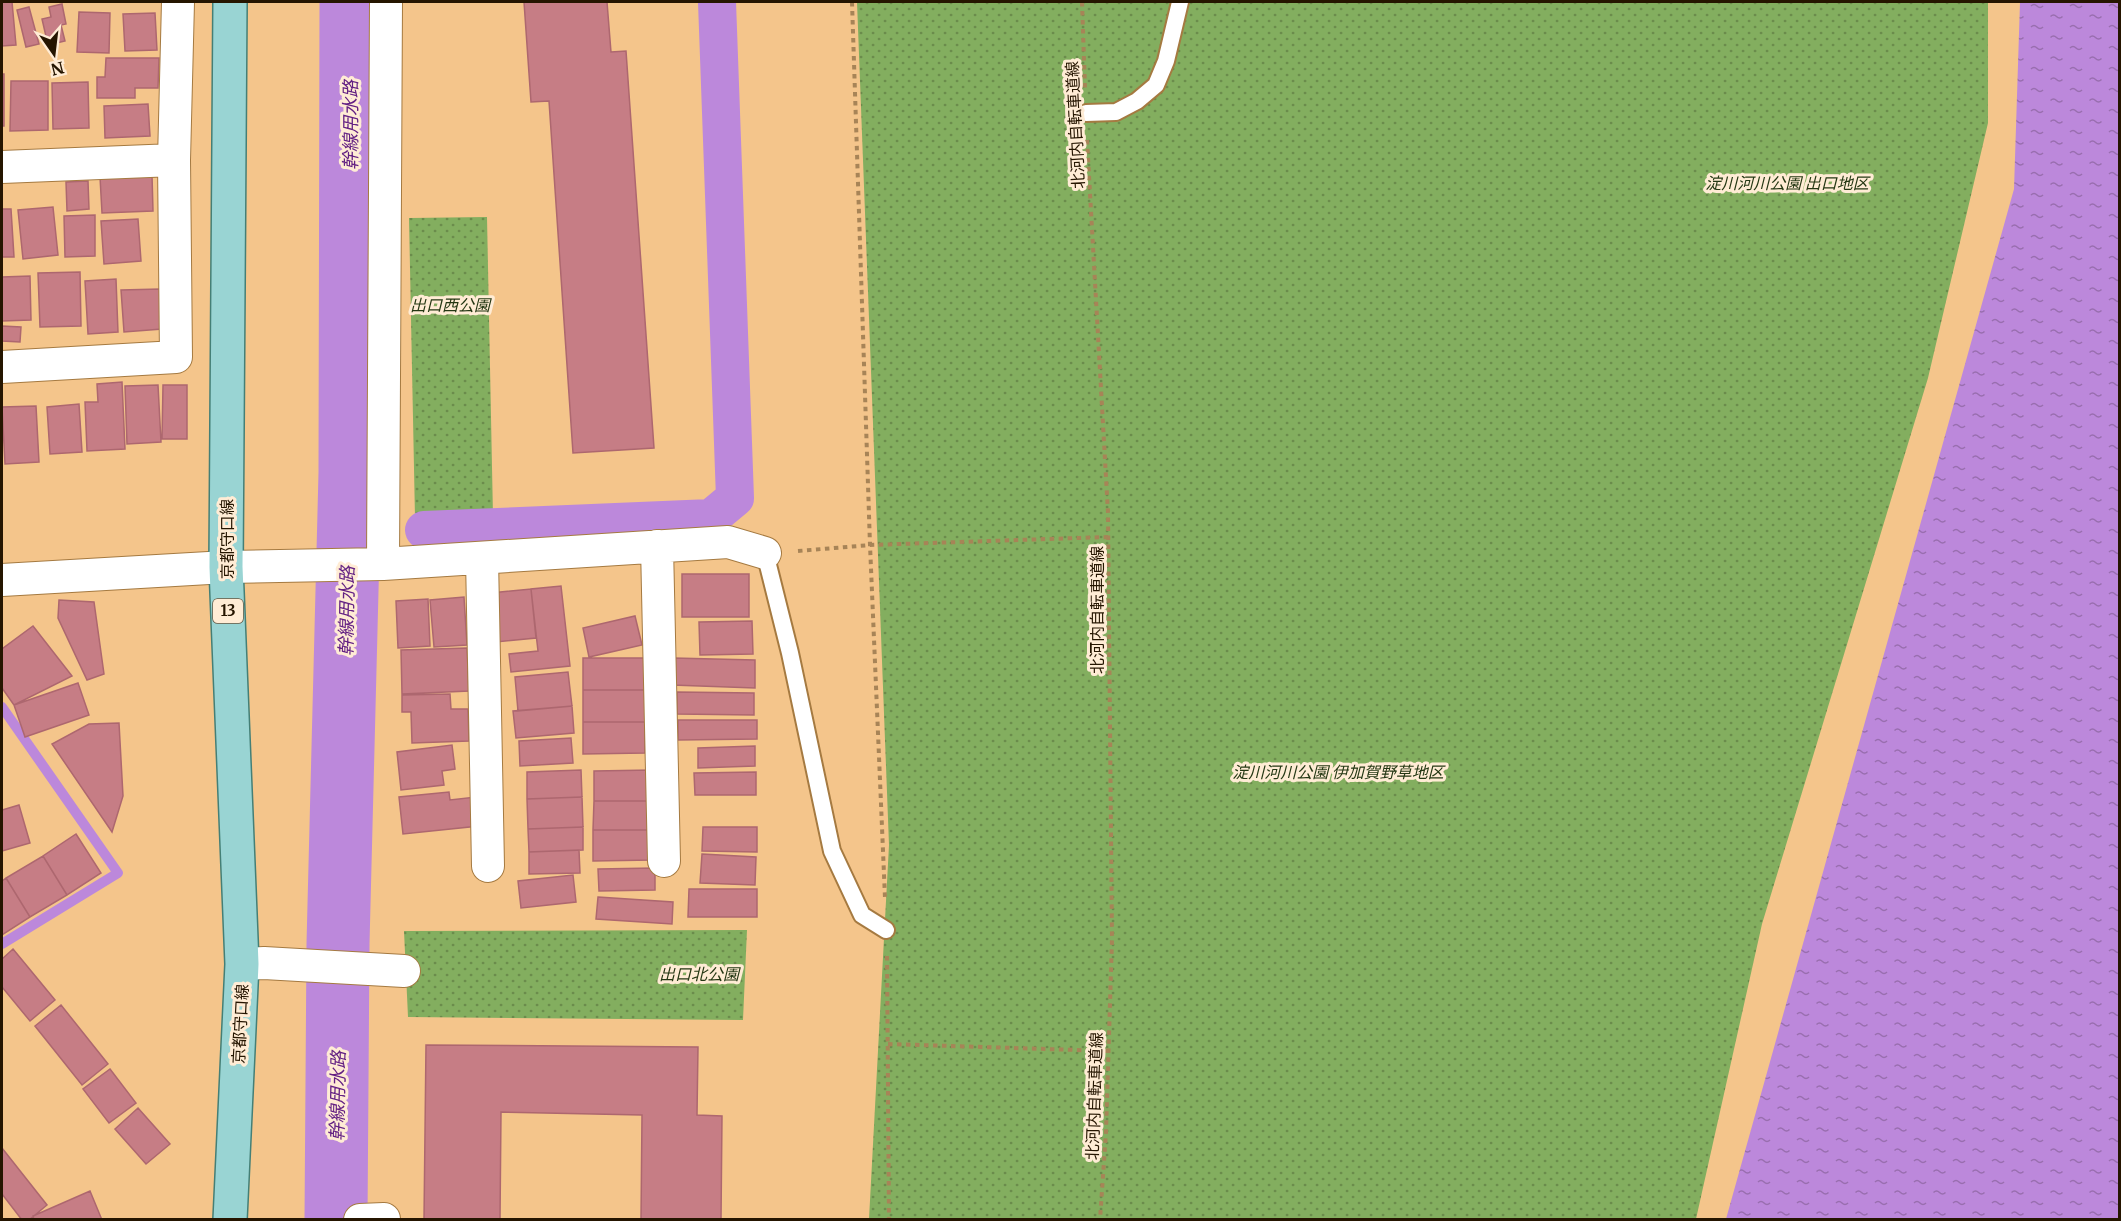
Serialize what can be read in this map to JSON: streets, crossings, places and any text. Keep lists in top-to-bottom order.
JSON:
{
  "streets": {
    "main road": ["京都守口線", "13"],
    "path": ["北河内自転車道線"]
  },
  "water": ["幹線用水路"],
  "parks": [
    "淀川河川公園 出口地区",
    "出口西公園",
    "淀川河川公園 伊加賀野草地区",
    "出口北公園"
  ],
  "north": "bottom"
}
